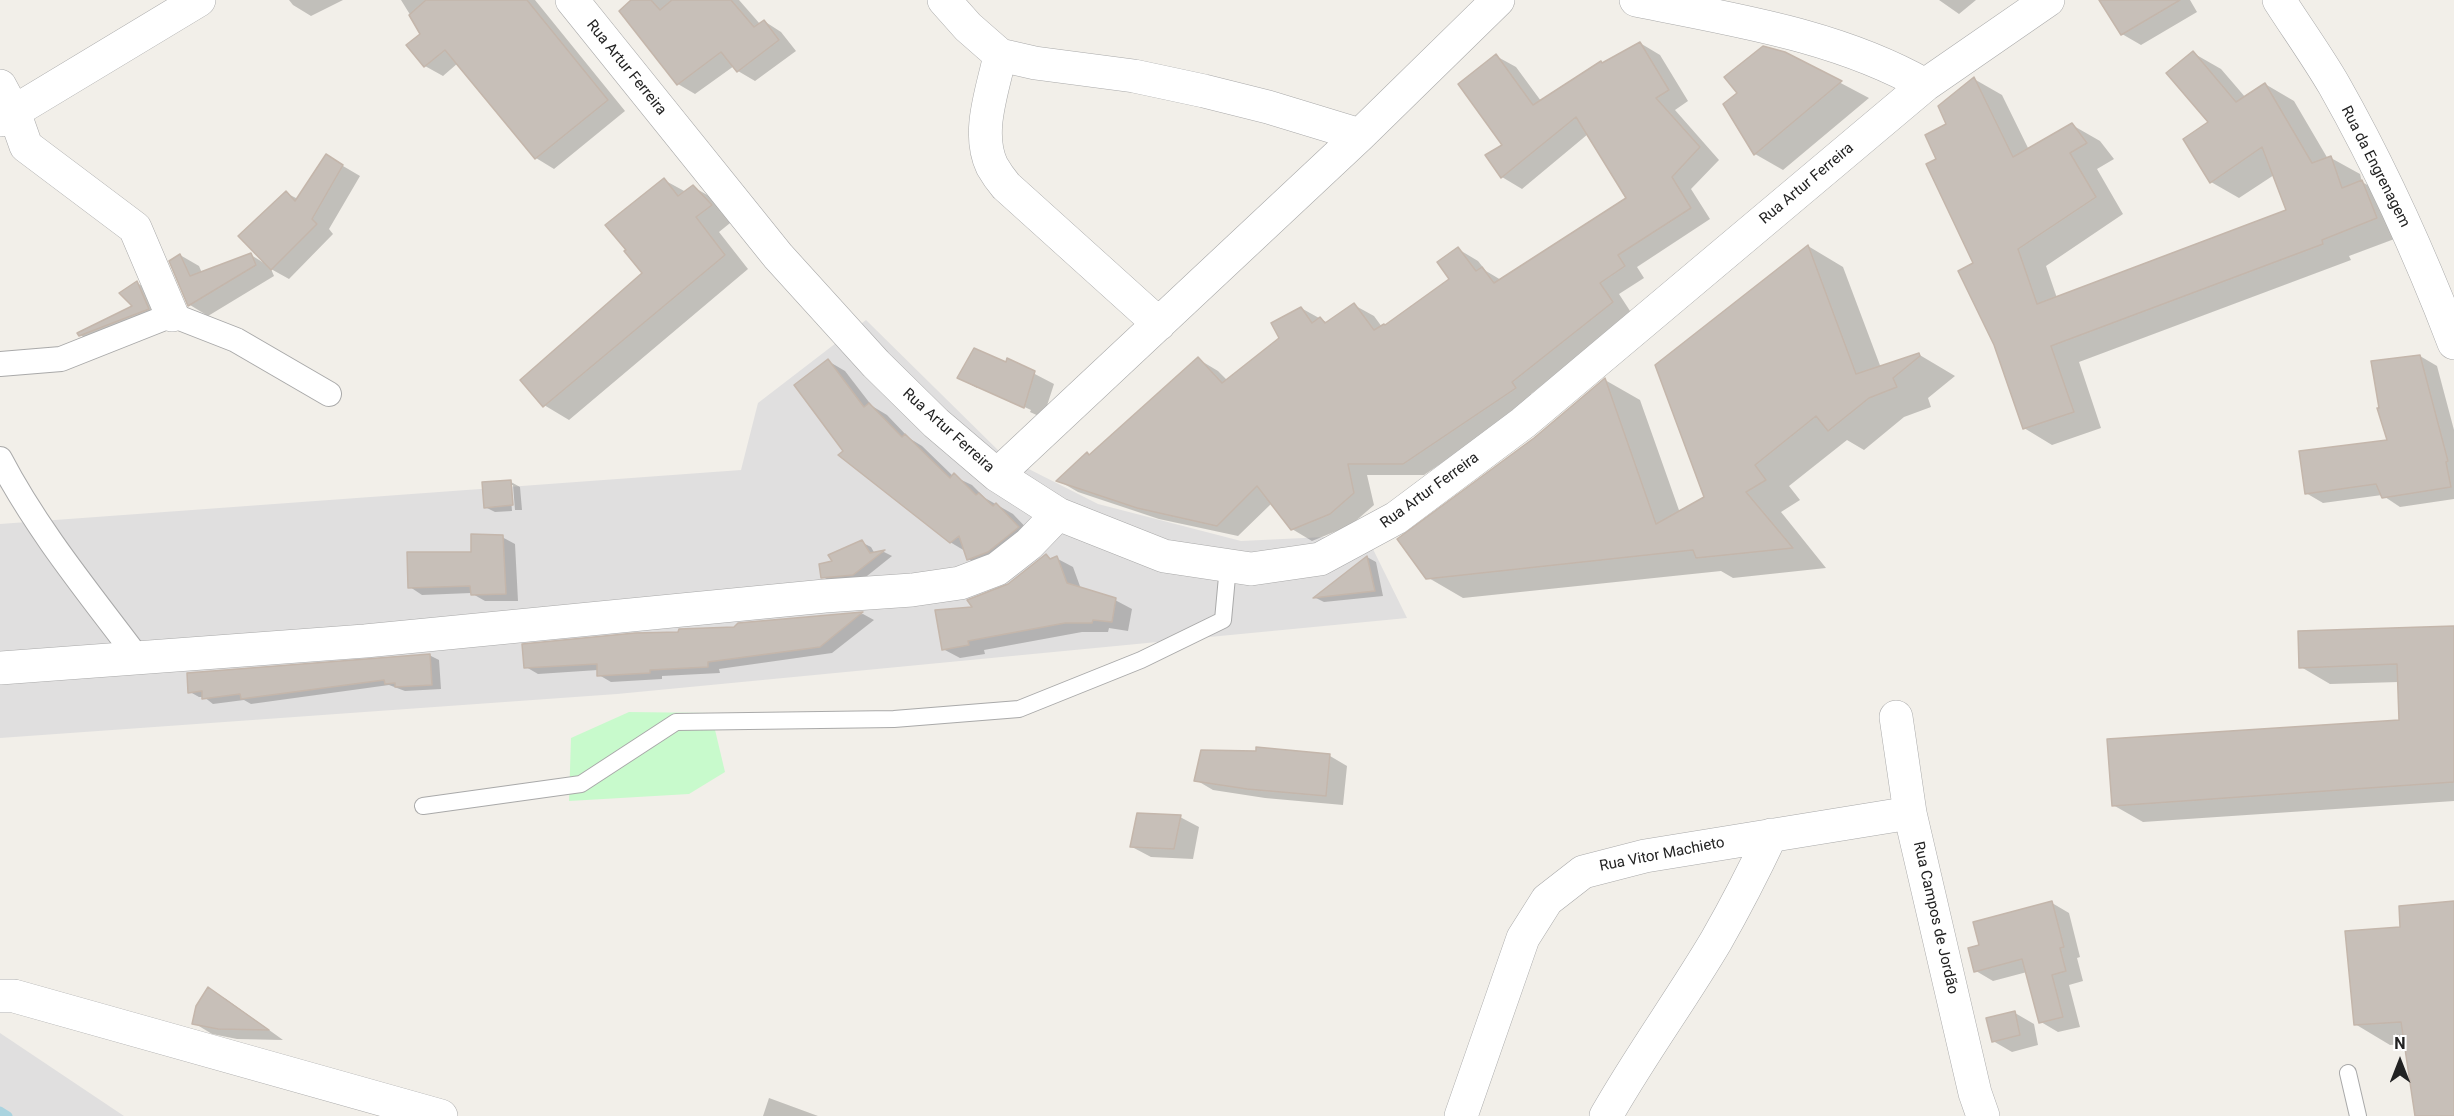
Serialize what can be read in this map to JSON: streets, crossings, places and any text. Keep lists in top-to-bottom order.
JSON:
{
  "streets": {
    "street": [
      "Rua Artur Ferreira",
      "Rua da Engrenagem",
      "Rua Vitor Machieto",
      "Rua Campos de Jordão"
    ]
  },
  "crossings": [
    ["Rua Vitor Machieto", "Rua Campos de Jordão"]
  ],
  "north": "top"
}
